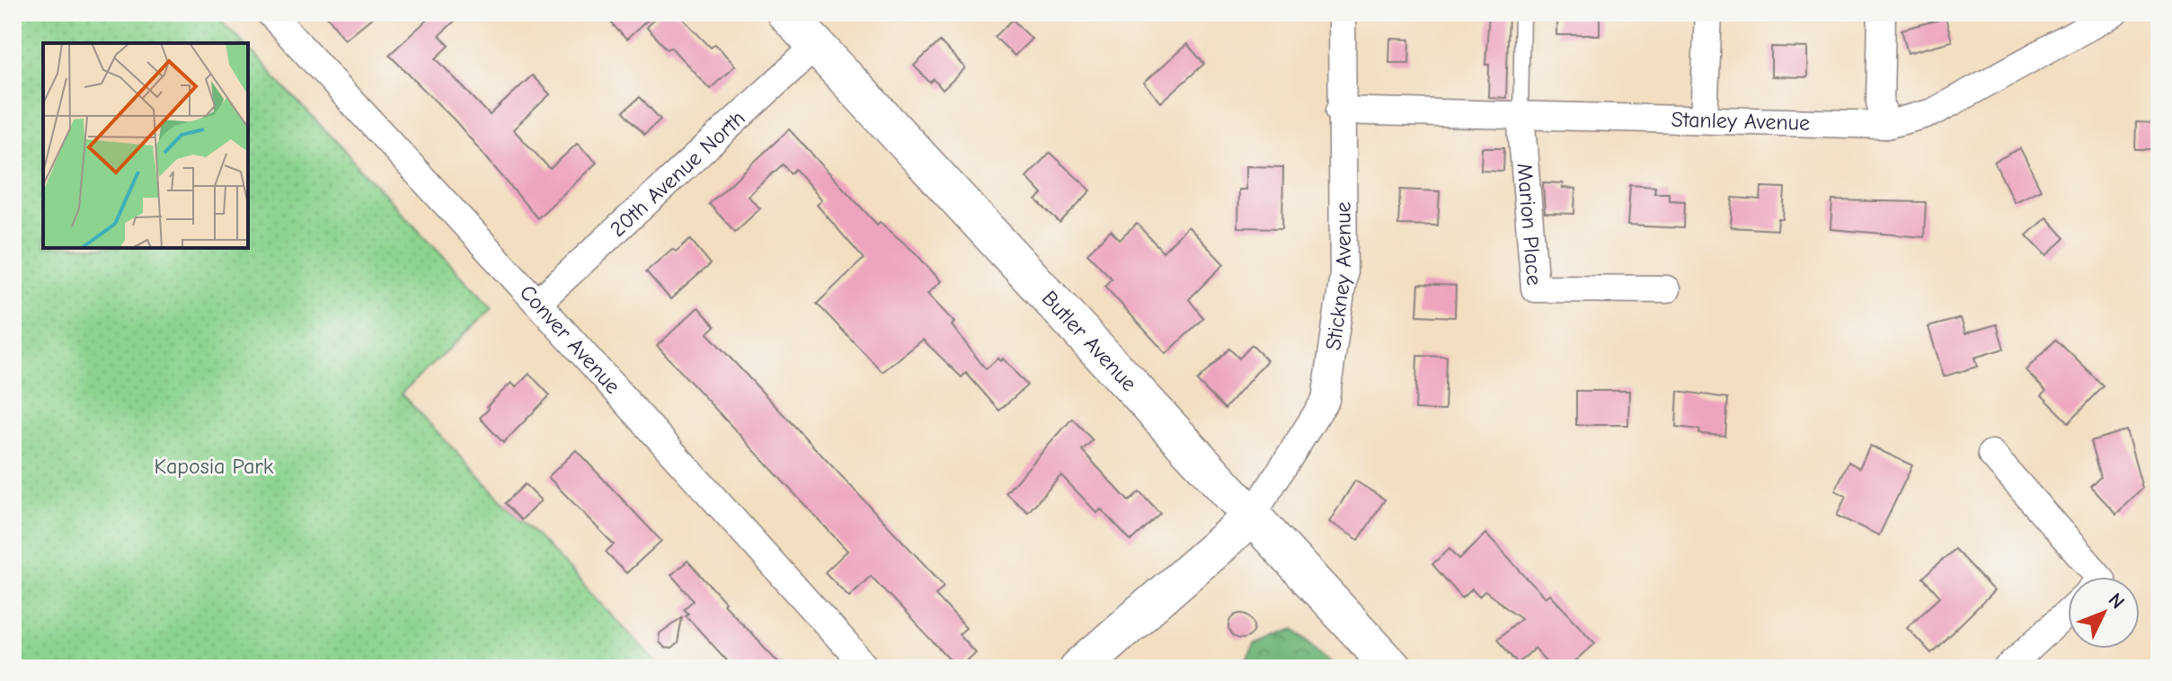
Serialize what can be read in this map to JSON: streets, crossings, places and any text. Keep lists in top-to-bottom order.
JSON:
{
  "streets": {
    "street": [
      "Stanley Avenue",
      "20th Avenue North",
      "Marion Place",
      "Stickney Avenue",
      "Conver Avenue",
      "Butler Avenue"
    ]
  },
  "crossings": [
    ["Stanley Avenue", "Marion Place"],
    ["Stanley Avenue", "Stickney Avenue"],
    ["20th Avenue North", "Conver Avenue"],
    ["20th Avenue North", "Butler Avenue"],
    ["Stickney Avenue", "Butler Avenue"]
  ],
  "parks": ["Kaposia Park"],
  "north": "top right"
}
